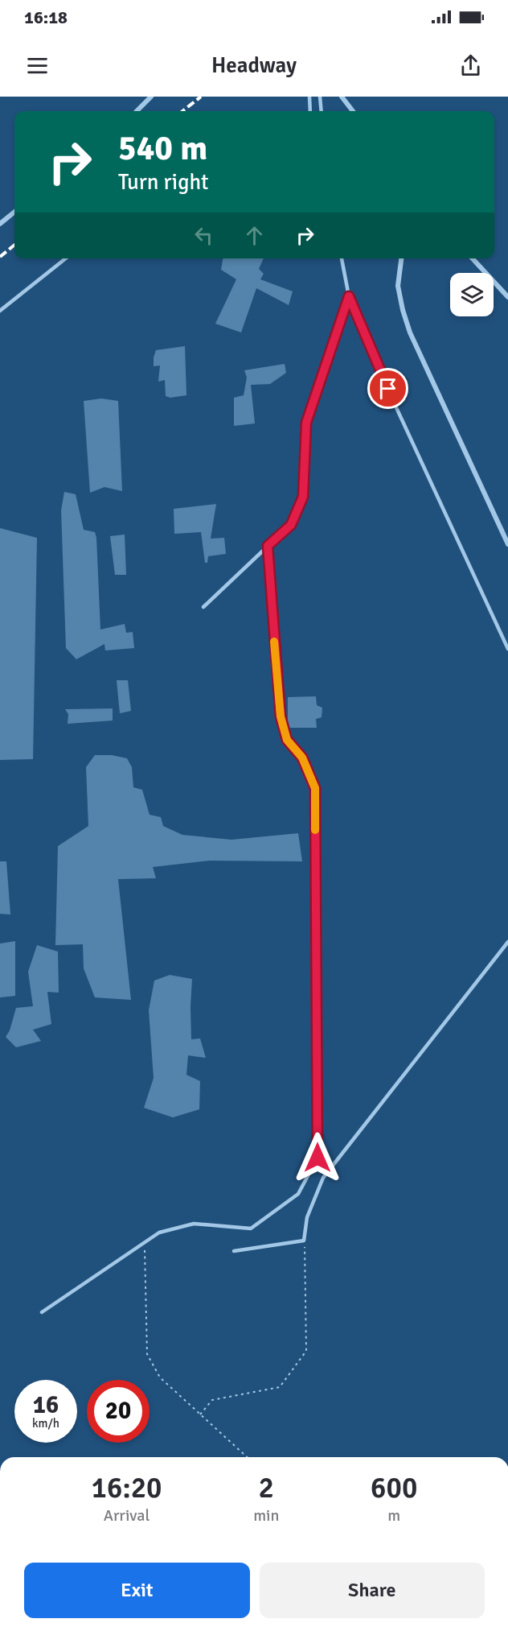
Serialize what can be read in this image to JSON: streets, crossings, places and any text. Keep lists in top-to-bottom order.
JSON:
{
  "page": {
    "status": "16:18",
    "header": "Headway",
    "turn": ["540 m", "Turn right"],
    "speed": "16 km/h",
    "limit": "20",
    "eta": [
      "16:20",
      "Arrival",
      "2",
      "min",
      "600",
      "m"
    ],
    "buttons": ["Exit", "Share"]
  }
}
